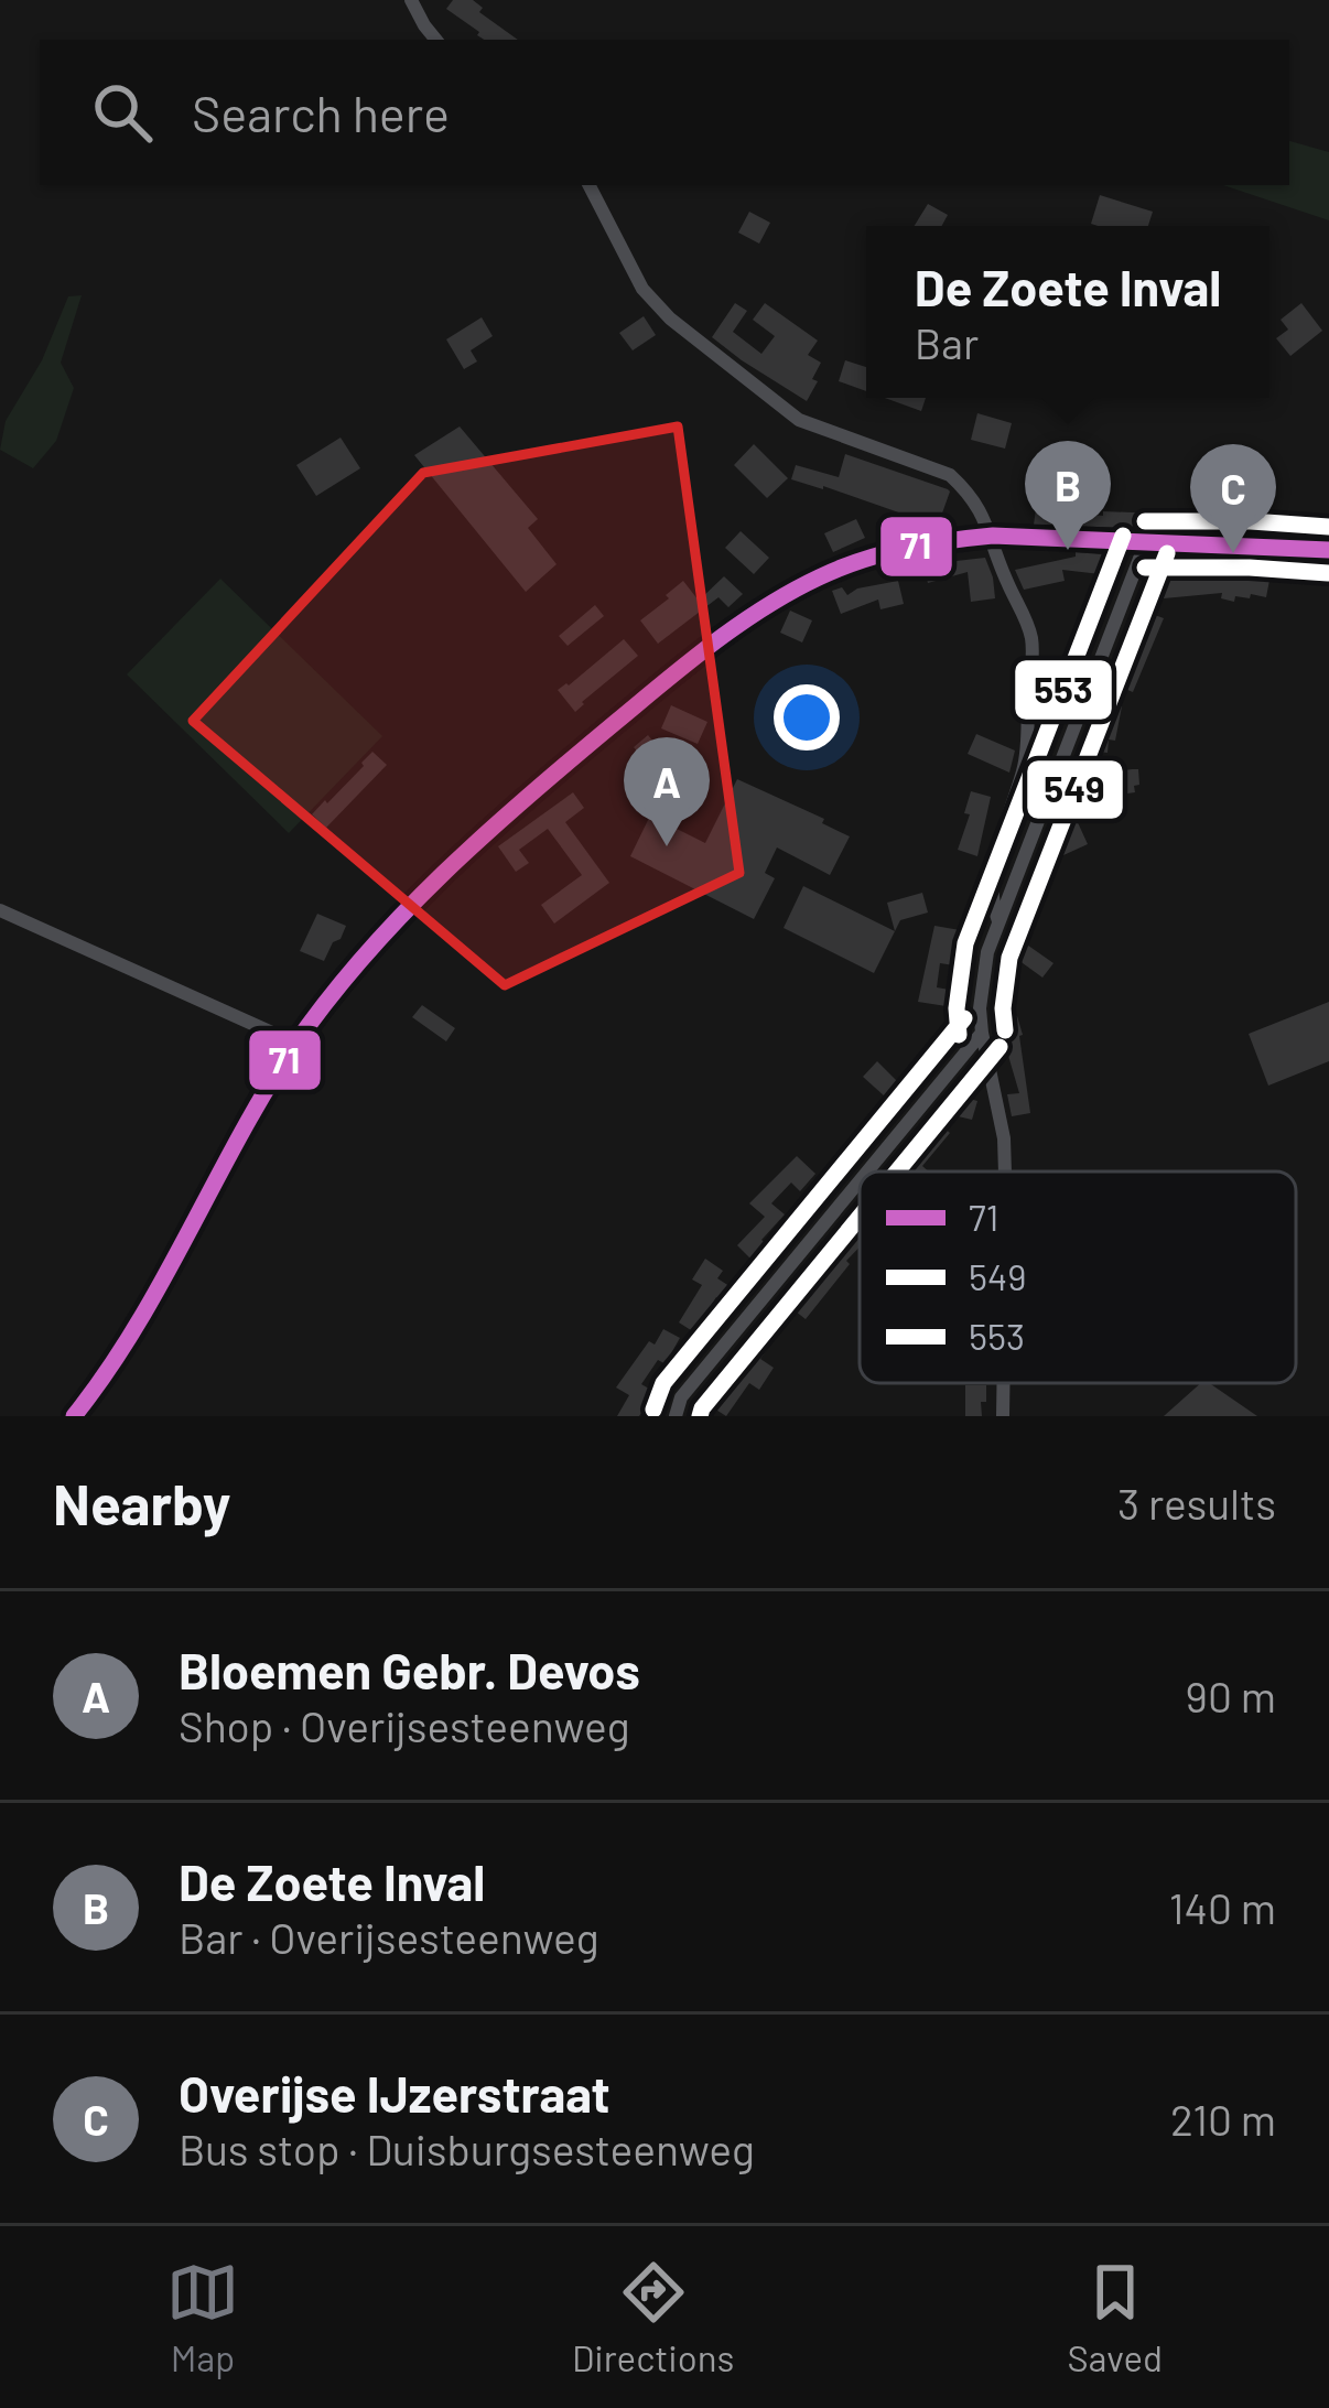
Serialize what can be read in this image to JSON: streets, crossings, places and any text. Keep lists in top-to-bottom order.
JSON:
{
  "lines": ["transit line 553", "transit line 71", "transit line 549"],
  "legend": ["71", "549", "553"],
  "page": {
    "search": "Search here",
    "popup": ["De Zoete Inval", "Bar"],
    "pins": ["B", "C", "A"],
    "heading": ["Nearby", "3 results"],
    "list": [
      {
        "mark": "A",
        "name": "Bloemen Gebr. Devos",
        "note": "Shop · Overijsesteenweg",
        "value": "90 m"
      },
      {
        "mark": "B",
        "name": "De Zoete Inval",
        "note": "Bar · Overijsesteenweg",
        "value": "140 m"
      },
      {
        "mark": "C",
        "name": "Overijse IJzerstraat",
        "note": "Bus stop · Duisburgsesteenweg",
        "value": "210 m"
      }
    ],
    "nav": ["Map", "Directions", "Saved"]
  }
}
